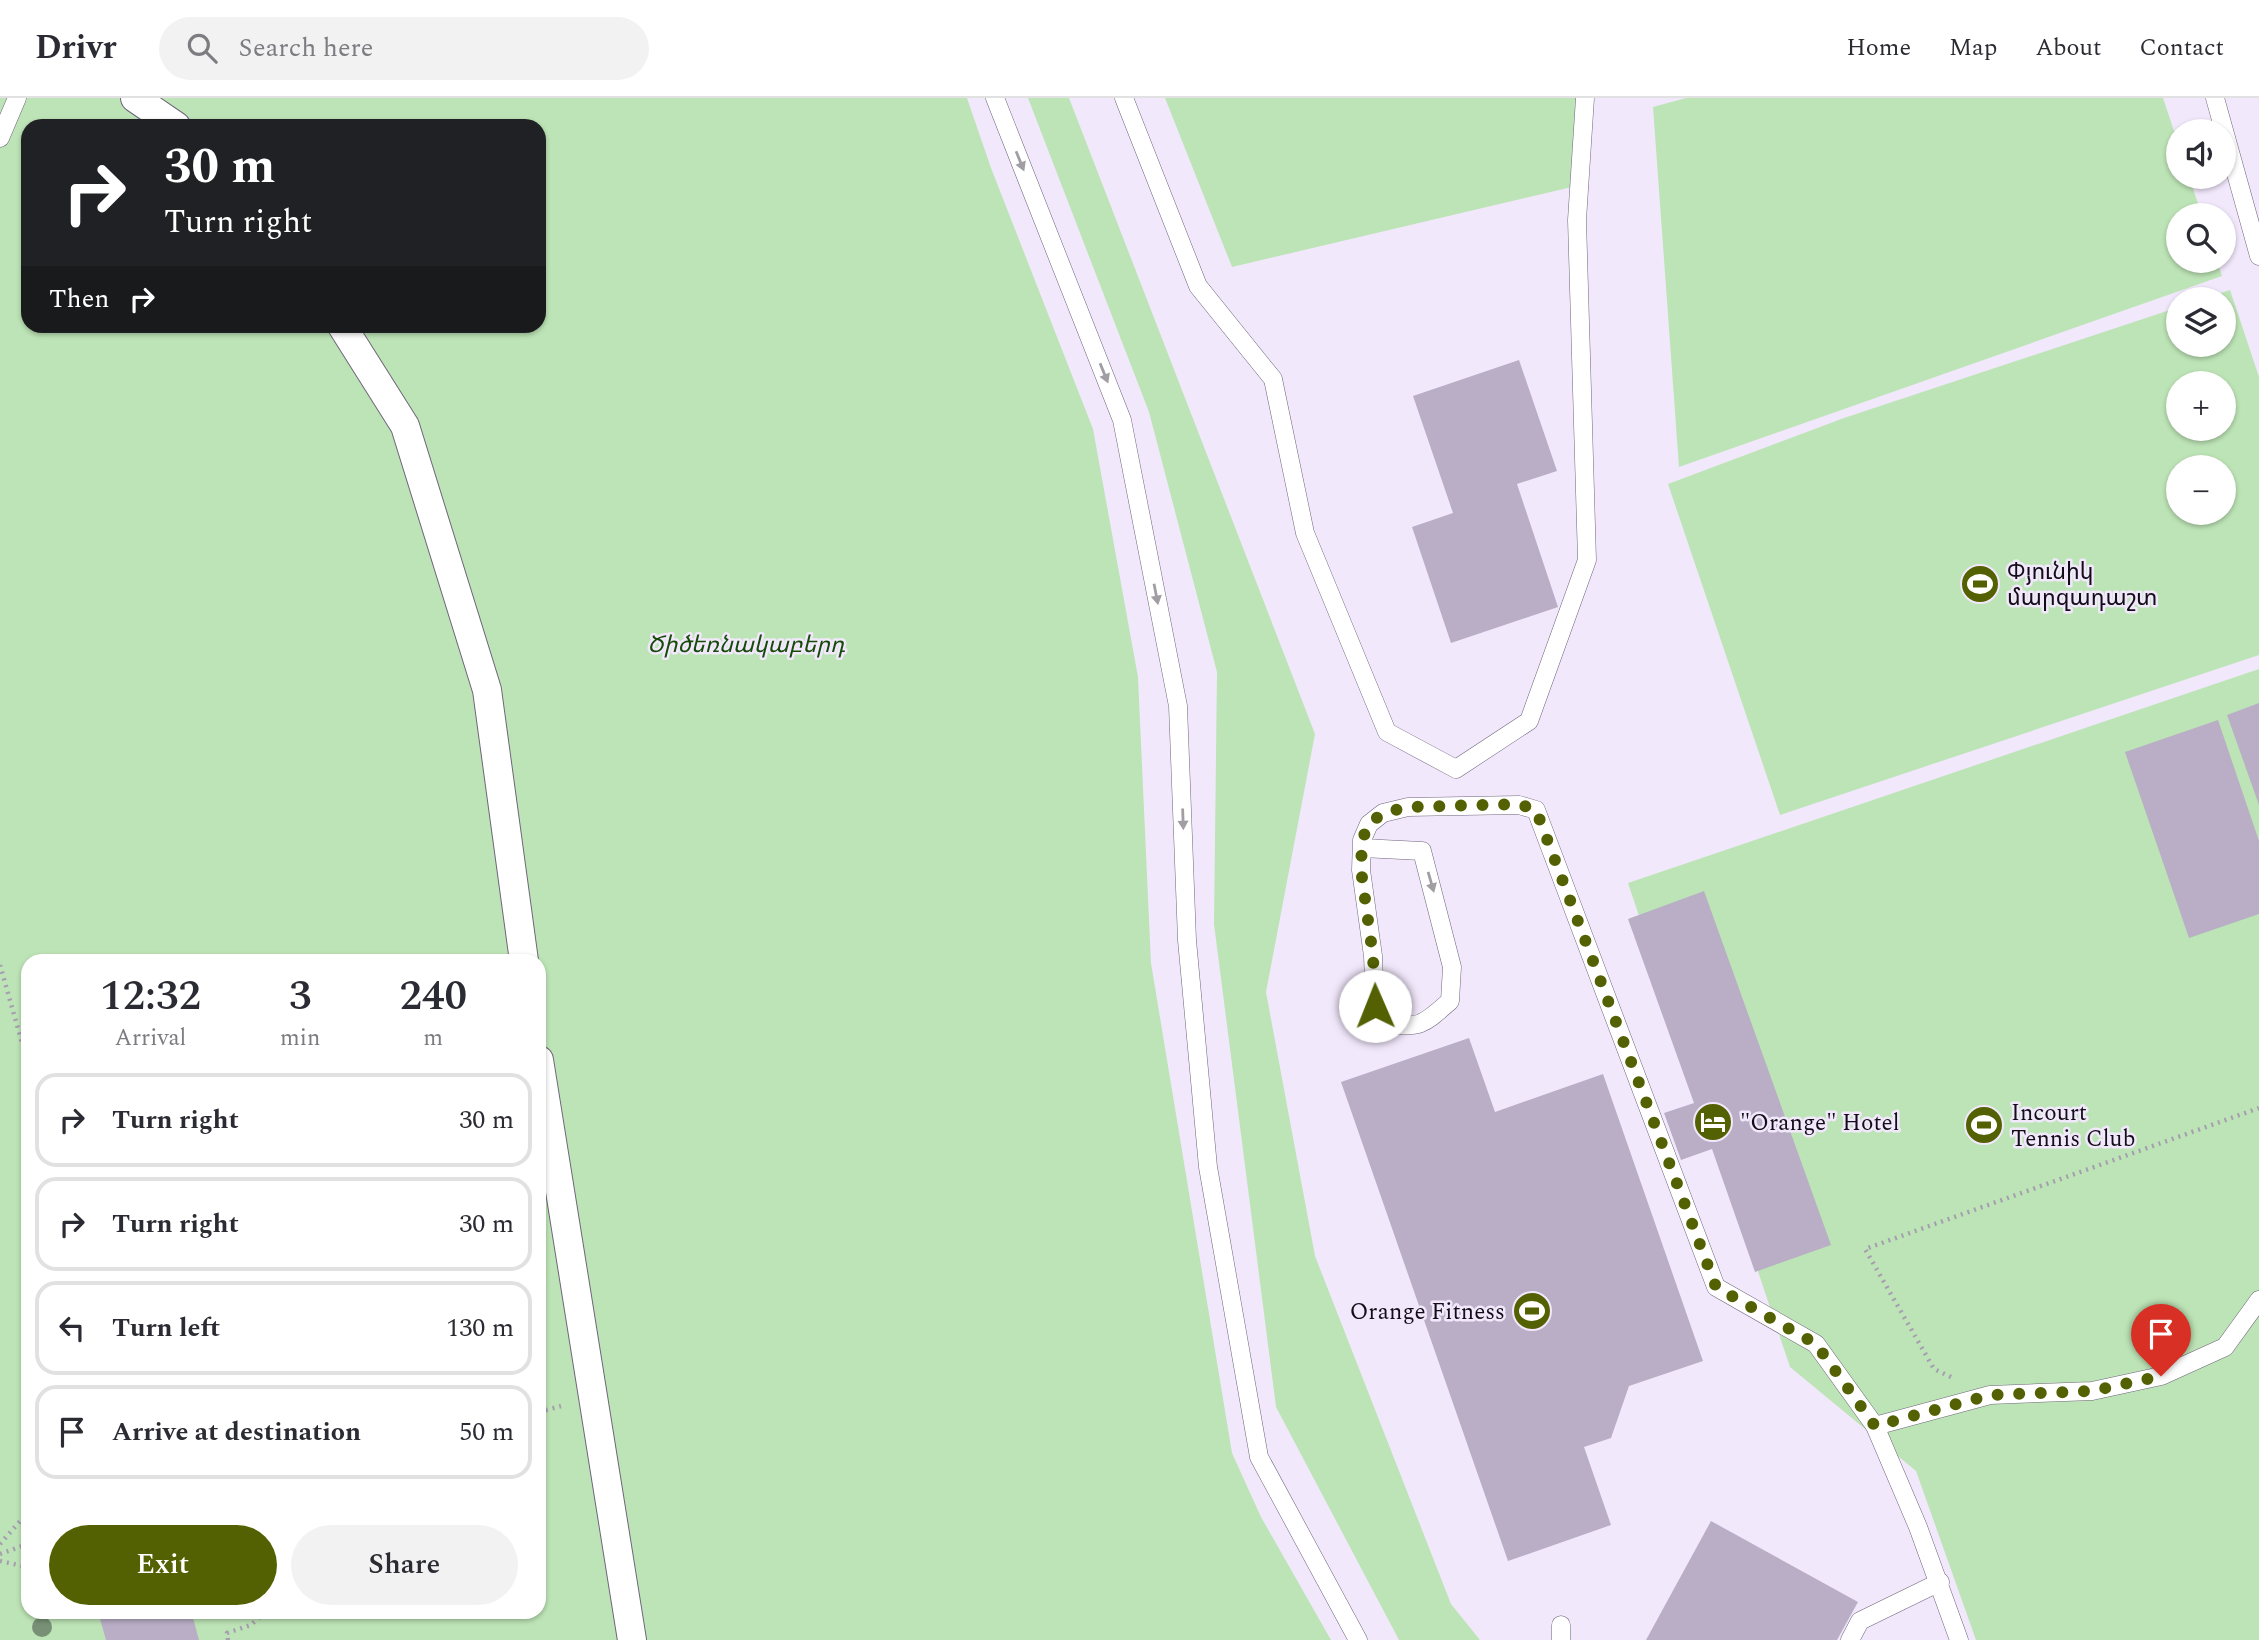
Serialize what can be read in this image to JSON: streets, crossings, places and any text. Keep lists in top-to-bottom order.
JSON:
{
  "parks": ["Ծիծեռնակաբերդ"],
  "places": {
    "sports": ["Փյունիկ մարզադաշտ", "Incourt Tennis Club", "Orange Fitness"],
    "hotel": ["\"Orange\" Hotel"]
  },
  "page": {
    "header": "Drivr",
    "search": "Search here",
    "nav": [
      "Home",
      "Map",
      "About",
      "Contact"
    ],
    "map_buttons": ["+", "−"],
    "turn": ["30 m", "Turn right"],
    "then": "Then",
    "eta": [
      "12:32",
      "Arrival",
      "3",
      "min",
      "240",
      "m"
    ],
    "list": [
      {
        "name": "Turn right",
        "value": "30 m"
      },
      {
        "name": "Turn right",
        "value": "30 m"
      },
      {
        "name": "Turn left",
        "value": "130 m"
      },
      {
        "name": "Arrive at destination",
        "value": "50 m"
      }
    ],
    "buttons": ["Exit", "Share"]
  }
}
